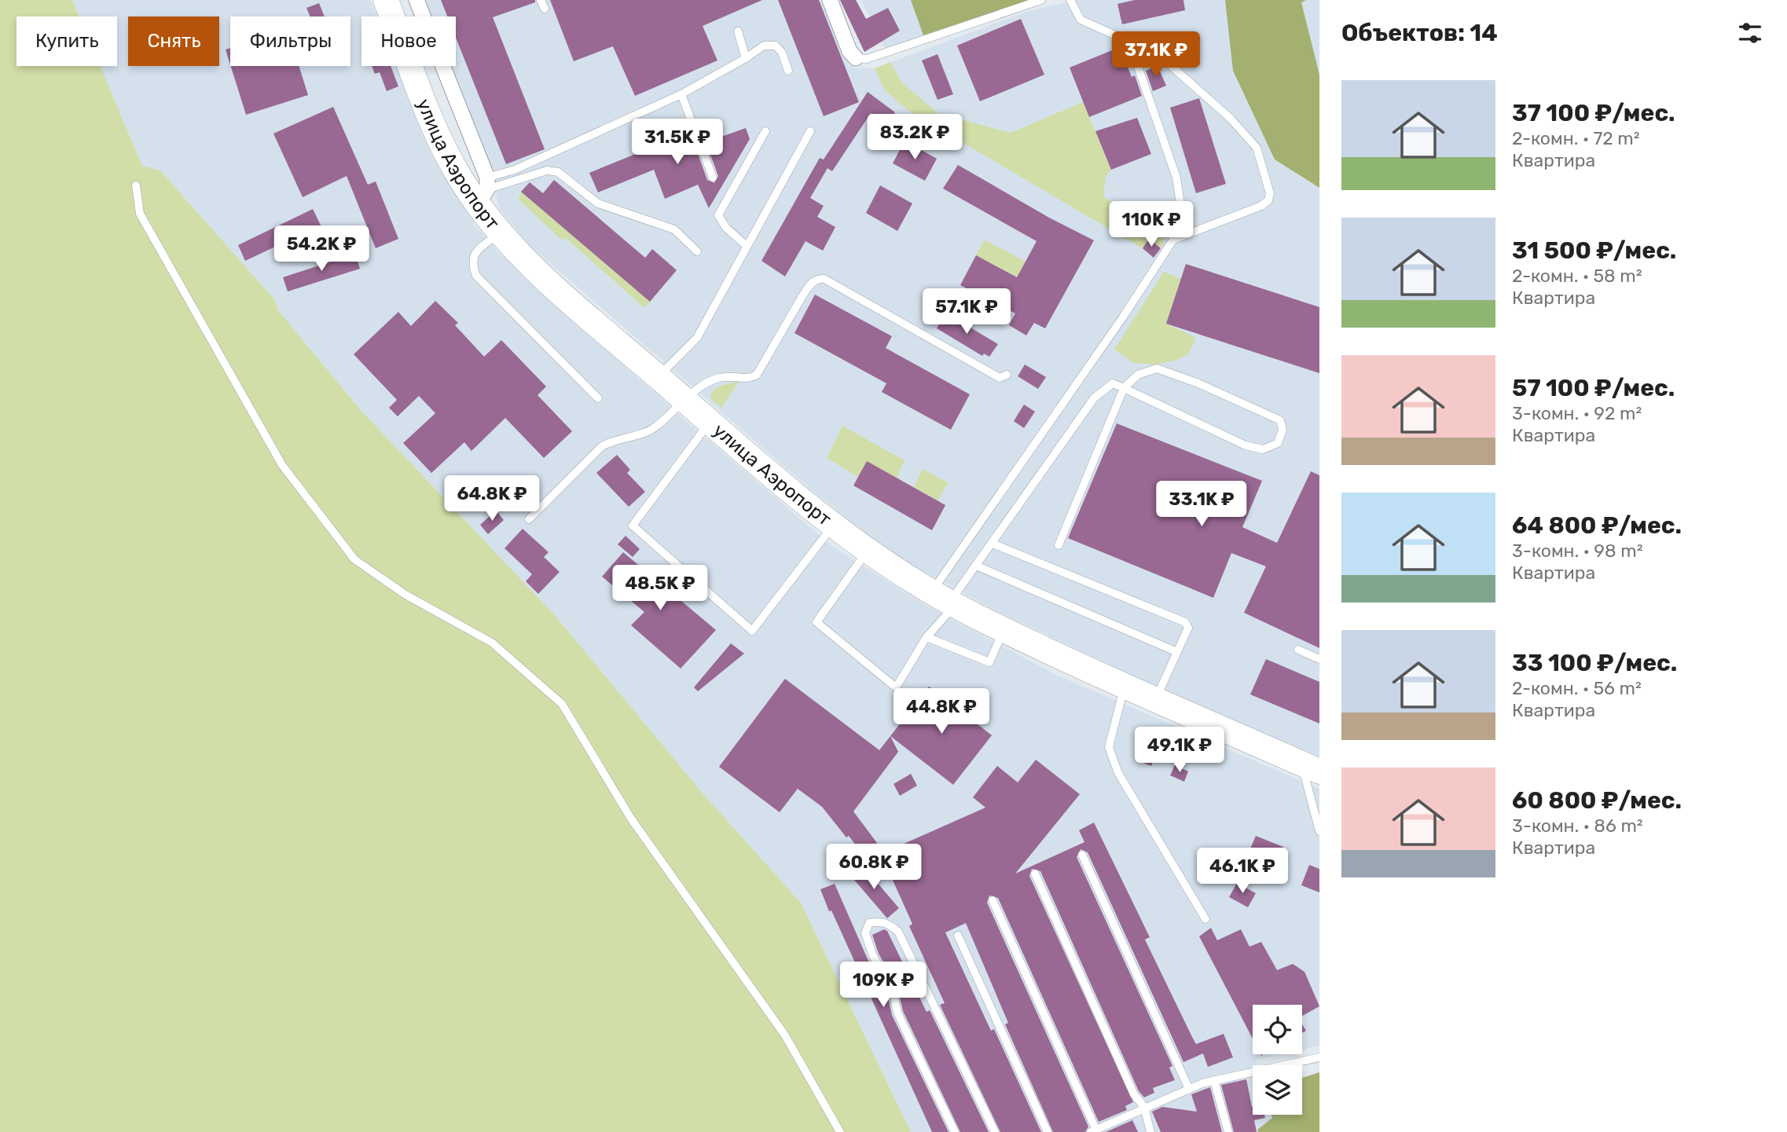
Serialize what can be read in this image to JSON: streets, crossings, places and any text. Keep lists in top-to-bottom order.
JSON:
{
  "streets": {
    "main road": ["улица Аэропорт"]
  },
  "page": {
    "heading": "Объектов: 14",
    "chip": [
      "Купить",
      "Снять",
      "Фильтры",
      "Новое"
    ],
    "price": [
      "37.1K ₽",
      "83.2K ₽",
      "31.5K ₽",
      "110K ₽",
      "54.2K ₽",
      "57.1K ₽",
      "64.8K ₽",
      "33.1K ₽",
      "48.5K ₽",
      "44.8K ₽",
      "49.1K ₽",
      "60.8K ₽",
      "46.1K ₽",
      "109K ₽"
    ],
    "list": [
      {
        "name": "37 100 ₽/мес.",
        "note": "2-комн. · 72 m² · Квартира"
      },
      {
        "name": "31 500 ₽/мес.",
        "note": "2-комн. · 58 m² · Квартира"
      },
      {
        "name": "57 100 ₽/мес.",
        "note": "3-комн. · 92 m² · Квартира"
      },
      {
        "name": "64 800 ₽/мес.",
        "note": "3-комн. · 98 m² · Квартира"
      },
      {
        "name": "33 100 ₽/мес.",
        "note": "2-комн. · 56 m² · Квартира"
      },
      {
        "name": "60 800 ₽/мес.",
        "note": "3-комн. · 86 m² · Квартира"
      }
    ]
  }
}
